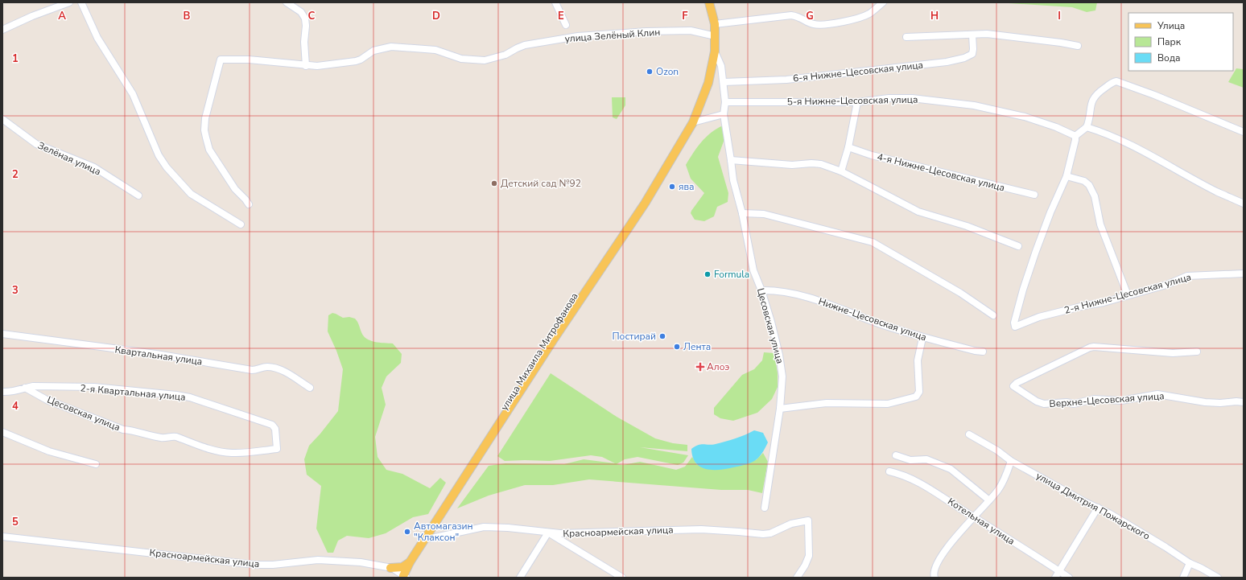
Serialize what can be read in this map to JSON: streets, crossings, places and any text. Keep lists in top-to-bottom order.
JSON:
{
  "streets": {
    "main road": ["улица Михаила Митрофанова"],
    "street": [
      "улица Зелёный Клин",
      "6-я Нижне-Цесовская улица",
      "5-я Нижне-Цесовская улица",
      "Зелёная улица",
      "4-я Нижне-Цесовская улица",
      "2-я Нижне-Цесовская улица",
      "Нижне-Цесовская улица",
      "Цесовская улица",
      "Квартальная улица",
      "2-я Квартальная улица",
      "Верхне-Цесовская улица",
      "улица Дмитрия Пожарского",
      "Котельная улица",
      "Красноармейская улица"
    ]
  },
  "crossings": [
    ["улица Зелёный Клин", "улица Михаила Митрофанова"],
    ["6-я Нижне-Цесовская улица", "Цесовская улица"],
    ["5-я Нижне-Цесовская улица", "Цесовская улица"],
    ["Нижне-Цесовская улица", "Цесовская улица"],
    ["Цесовская улица", "улица Михаила Митрофанова"],
    ["Цесовская улица", "2-я Квартальная улица"],
    ["улица Михаила Митрофанова", "Красноармейская улица"]
  ],
  "places": {
    "other": [
      "Ozon",
      "Детский сад №92",
      "ява",
      "Formula",
      "Постирай",
      "Лента",
      "Автомагазин \"Клаксон\""
    ],
    "health": ["Алоэ"]
  },
  "legend": ["Улица", "Парк", "Вода"],
  "grid": {
    "columns": [
      "A",
      "B",
      "C",
      "D",
      "E",
      "F",
      "G",
      "H",
      "I"
    ],
    "rows": [
      "1",
      "2",
      "3",
      "4",
      "5"
    ]
  }
}
